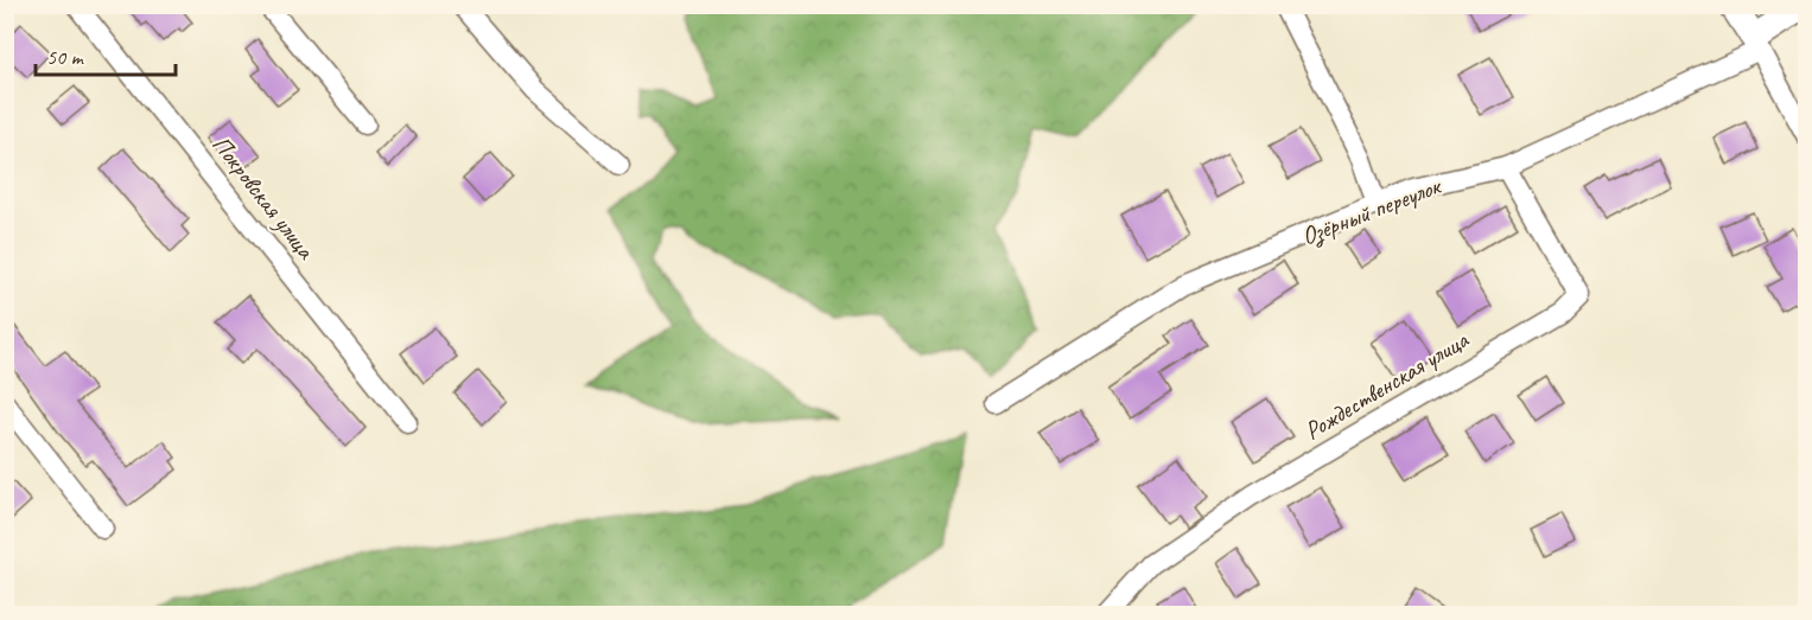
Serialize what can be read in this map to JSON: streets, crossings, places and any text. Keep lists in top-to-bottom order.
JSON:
{
  "streets": {
    "street": ["Покровская улица", "Озёрный переулок", "Рождественская улица"]
  },
  "crossings": [
    ["Озёрный переулок", "Рождественская улица"]
  ],
  "scale_bar": "50 m"
}
